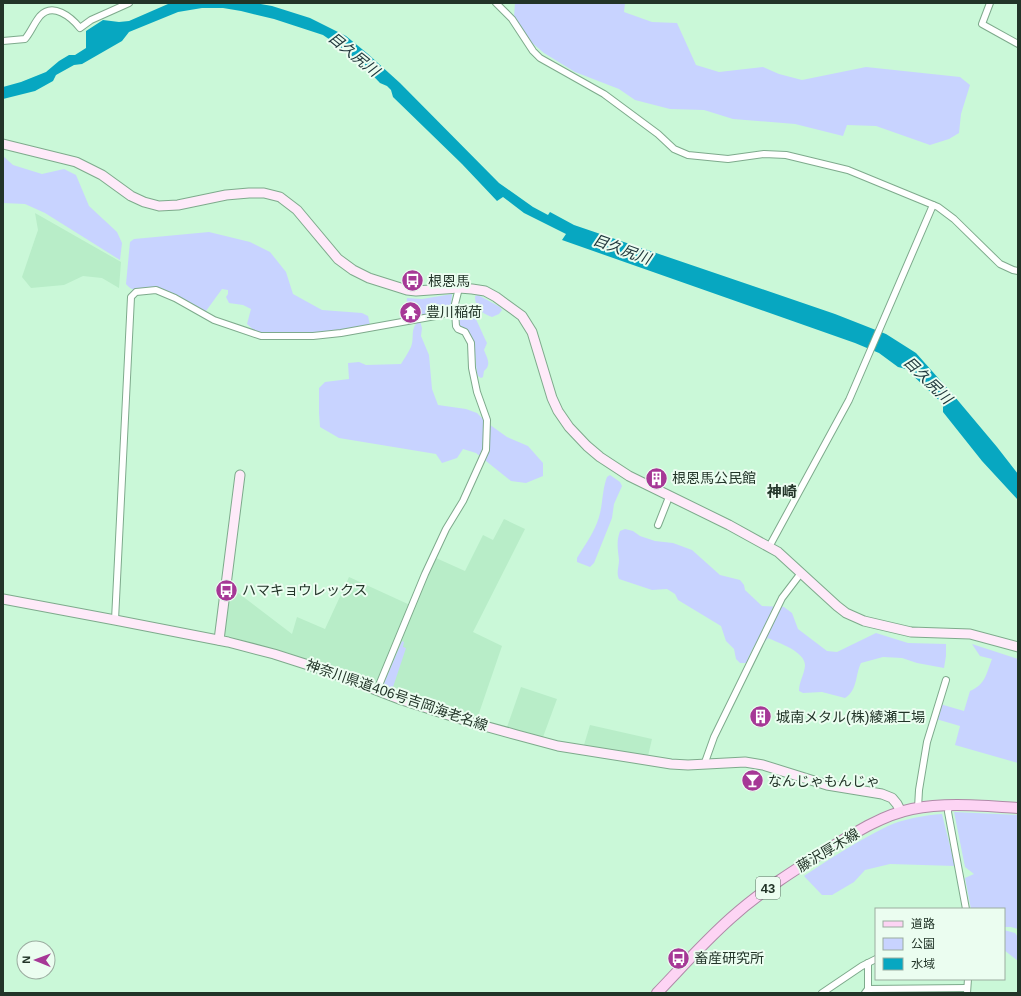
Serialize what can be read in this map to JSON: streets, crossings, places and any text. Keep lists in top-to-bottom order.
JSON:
{
  "streets": {
    "main road": ["藤沢厚木線", "43"],
    "street": ["神奈川県道406号吉岡海老名線"]
  },
  "crossings": [
    ["神奈川県道406号吉岡海老名線", "藤沢厚木線"]
  ],
  "districts": ["神崎"],
  "water": ["目久尻川"],
  "places": {
    "bus stop": ["根恩馬", "ハマキョウレックス", "畜産研究所"],
    "temple": ["豊川稲荷"],
    "building": ["根恩馬公民館", "城南メタル(株)綾瀬工場"],
    "bar": ["なんじゃもんじゃ"]
  },
  "legend": ["道路", "公園", "水域"],
  "north": "left"
}
